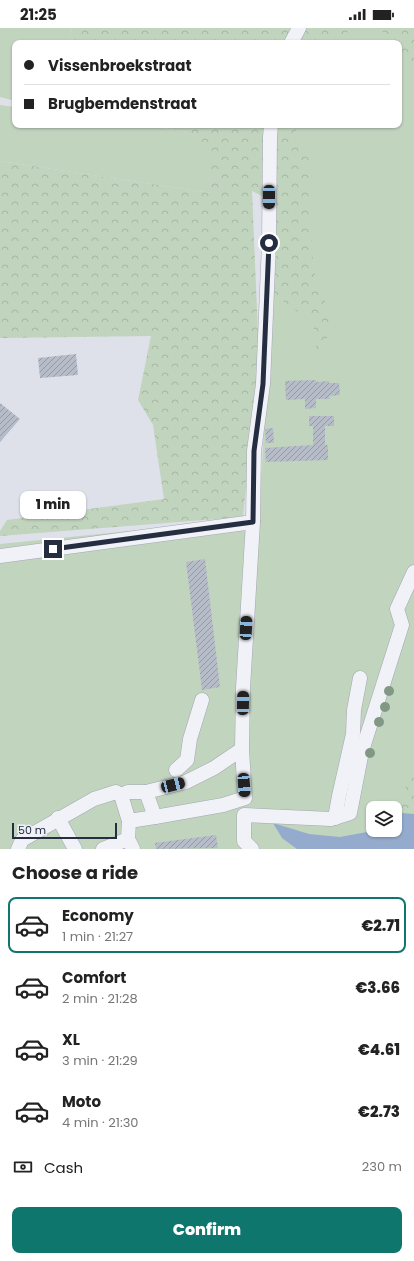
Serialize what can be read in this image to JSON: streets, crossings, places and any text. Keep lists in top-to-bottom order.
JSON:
{
  "scale_bar": "50 m",
  "page": {
    "status": "21:25",
    "banner": ["Vissenbroekstraat", "Brugbemdenstraat"],
    "bubble": "1 min",
    "scale": "50 m",
    "heading": "Choose a ride",
    "list": [
      {
        "name": "Economy",
        "note": "1 min · 21:27",
        "value": "€2.71"
      },
      {
        "name": "Comfort",
        "note": "2 min · 21:28",
        "value": "€3.66"
      },
      {
        "name": "XL",
        "note": "3 min · 21:29",
        "value": "€4.61"
      },
      {
        "name": "Moto",
        "note": "4 min · 21:30",
        "value": "€2.73"
      }
    ],
    "pay": ["Cash", "230 m"],
    "buttons": "Confirm"
  }
}
